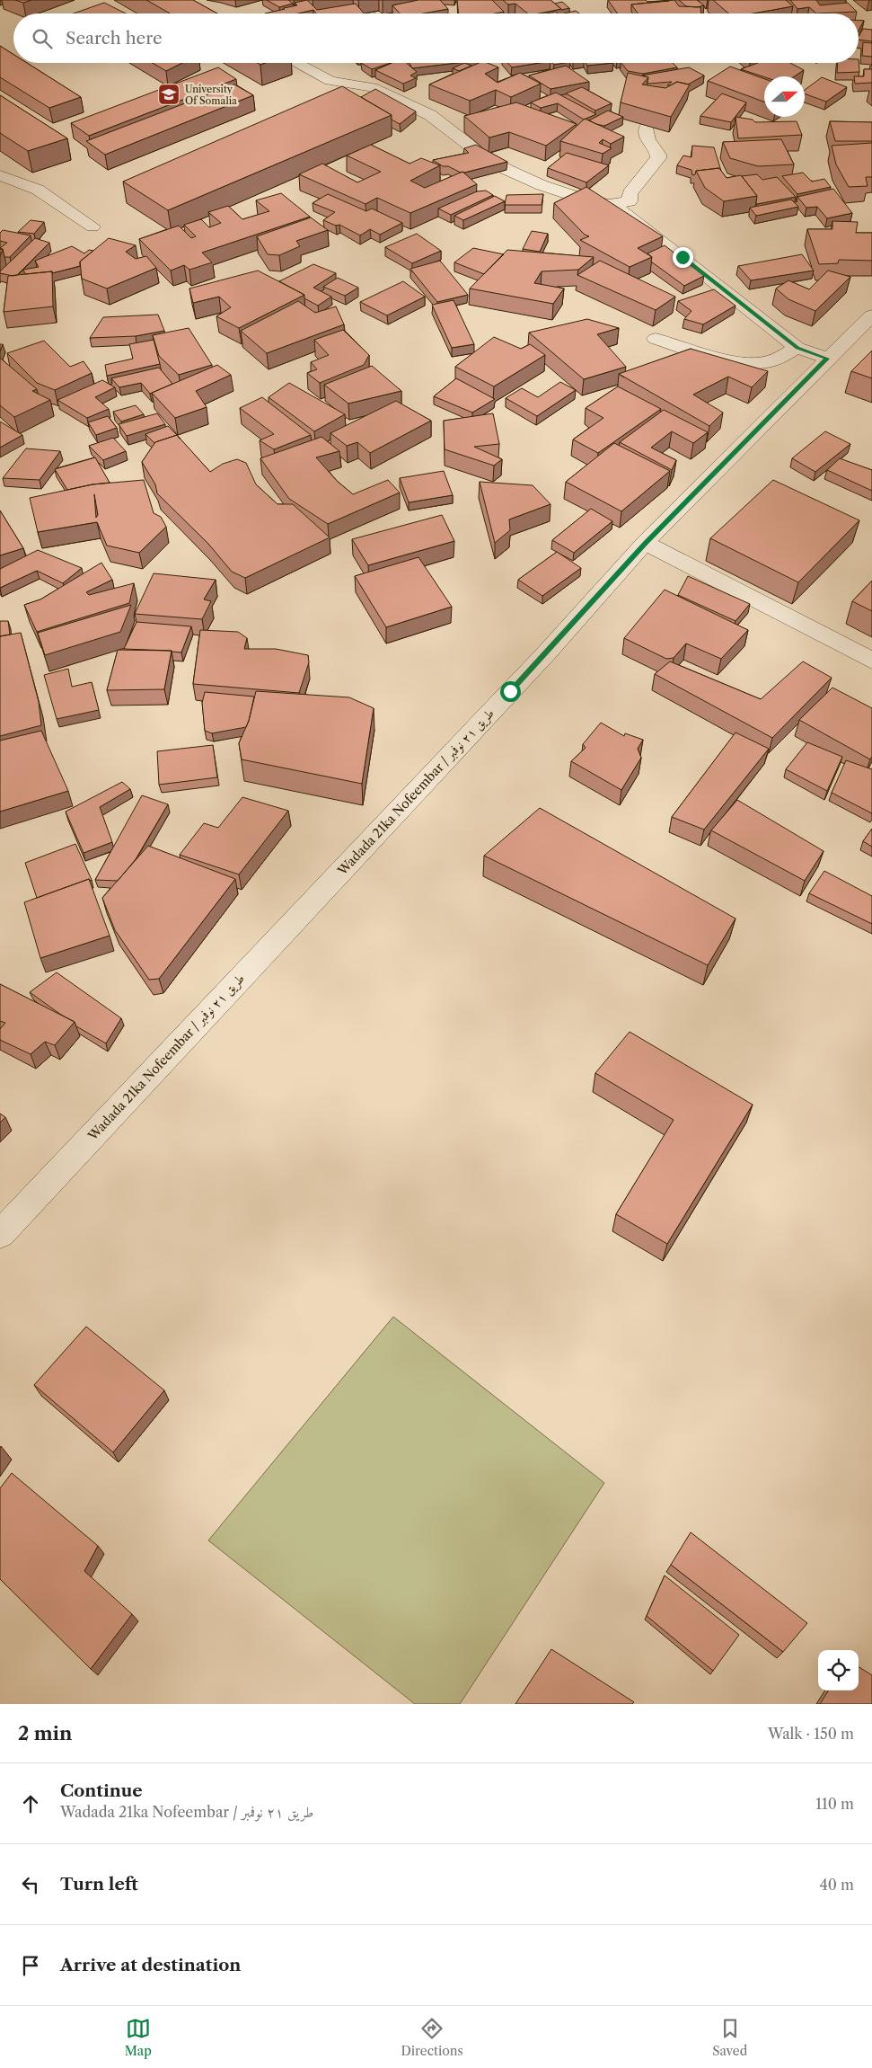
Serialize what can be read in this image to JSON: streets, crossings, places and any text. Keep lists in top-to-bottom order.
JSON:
{
  "streets": {
    "street": ["Wadada 21ka Nofeembar / طريق ٢١ نوفمبر"]
  },
  "places": {
    "school or university": ["University Of Somalia"]
  },
  "north": "right",
  "page": {
    "search": "Search here",
    "heading": ["2 min", "Walk · 150 m"],
    "list": [
      ["Continue", "Wadada 21ka Nofeembar / طريق ٢١ نوفمبر", "110 m"],
      ["Turn left", "40 m"],
      "Arrive at destination"
    ],
    "nav": ["Map", "Directions", "Saved"]
  }
}
